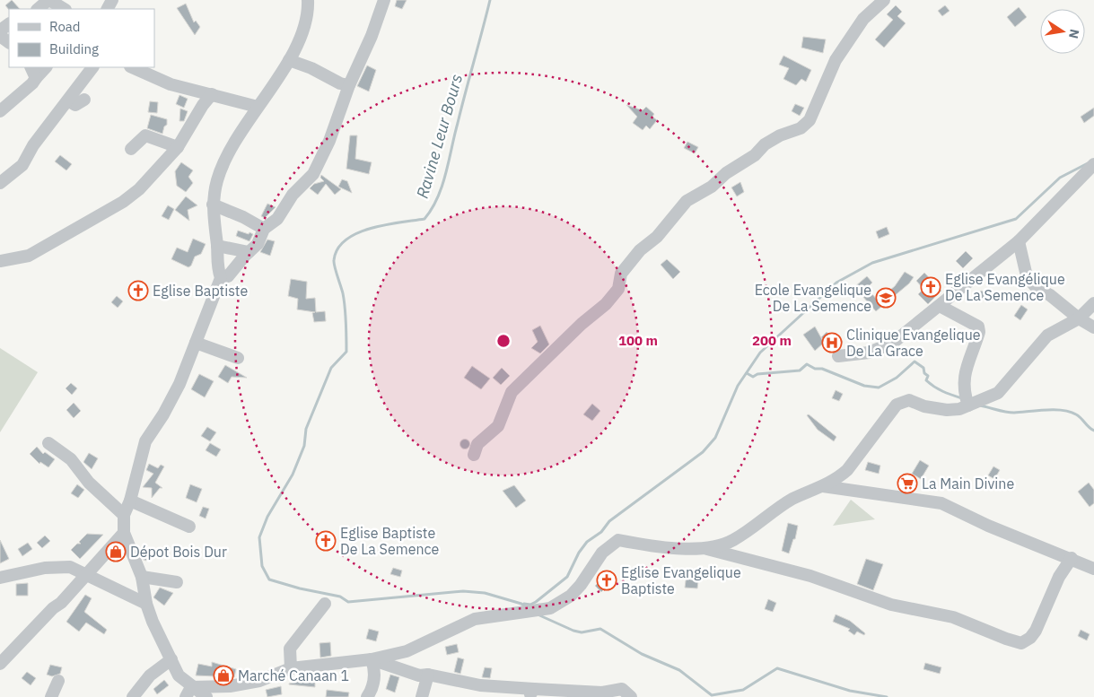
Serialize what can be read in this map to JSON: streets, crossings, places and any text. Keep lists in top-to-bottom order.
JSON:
{
  "water": ["Ravine Leur Bours"],
  "places": {
    "church": [
      "Eglise Evangélique De La Semence",
      "Eglise Baptiste",
      "Eglise Baptiste De La Semence",
      "Eglise Evangelique Baptiste"
    ],
    "school or university": ["Ecole Evangelique De La Semence"],
    "hospital": ["Clinique Evangelique De La Grace"],
    "supermarket": ["La Main Divine"],
    "shop": ["Dépot Bois Dur", "Marché Canaan 1"]
  },
  "legend": ["Road", "Building"],
  "north": "right",
  "rings": ["100 m", "200 m"]
}
